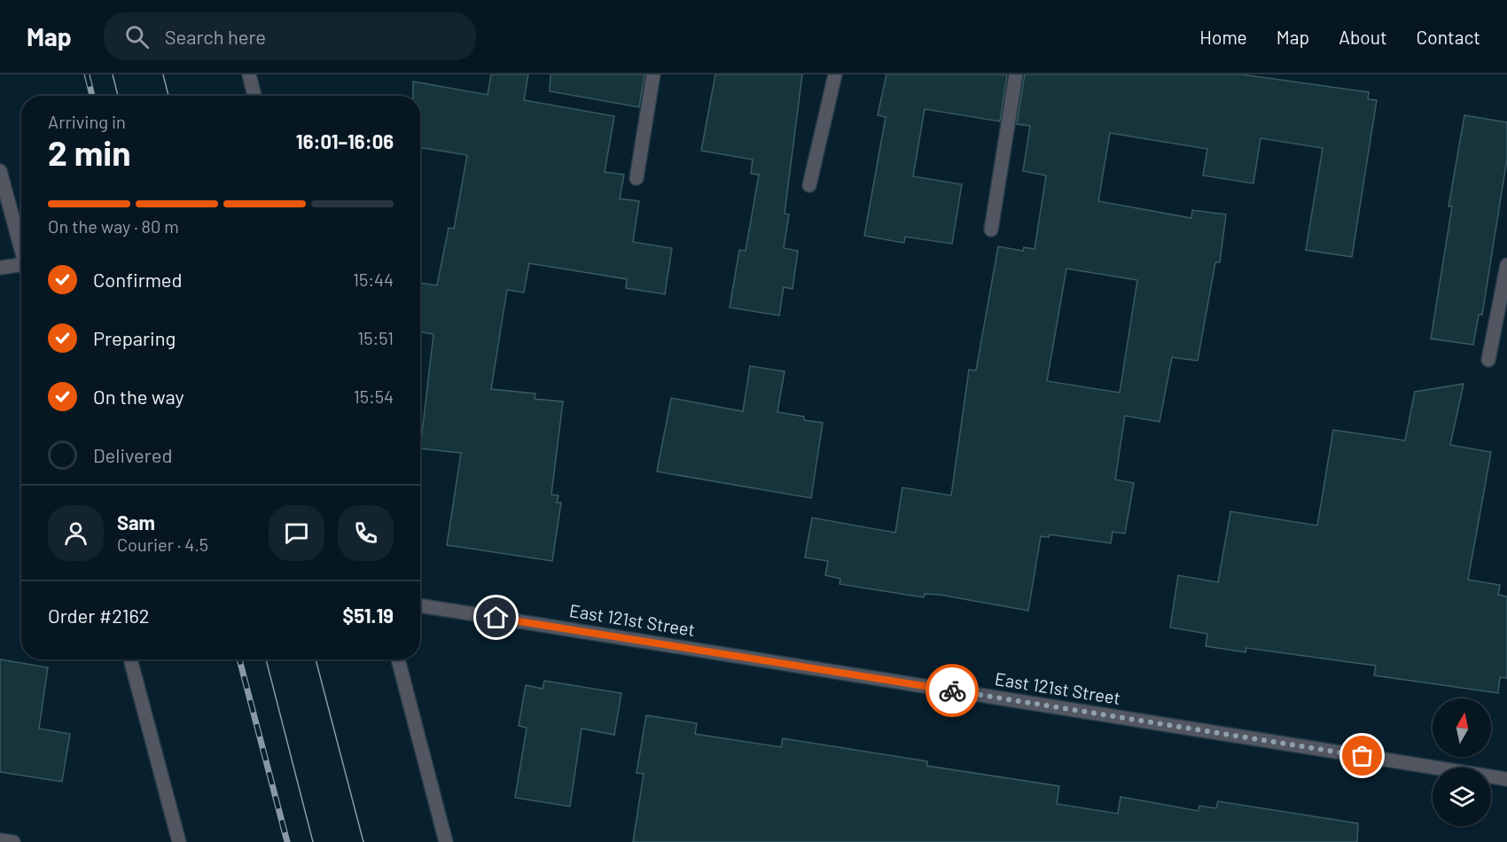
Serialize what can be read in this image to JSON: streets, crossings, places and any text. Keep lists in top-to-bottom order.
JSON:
{
  "streets": {
    "street": ["East 121st Street"]
  },
  "north": "top",
  "page": {
    "header": "Map",
    "search": "Search here",
    "nav": [
      "Home",
      "Map",
      "About",
      "Contact"
    ],
    "heading": ["2 min", "Arriving in", "16:01–16:06"],
    "panel": [
      "Sam",
      "Courier · 4.5",
      "Order #2162",
      "$51.19"
    ],
    "bar": "On the way · 80 m",
    "list": [
      ["Confirmed", "15:44"],
      ["Preparing", "15:51"],
      ["On the way", "15:54"],
      "Delivered"
    ]
  }
}
